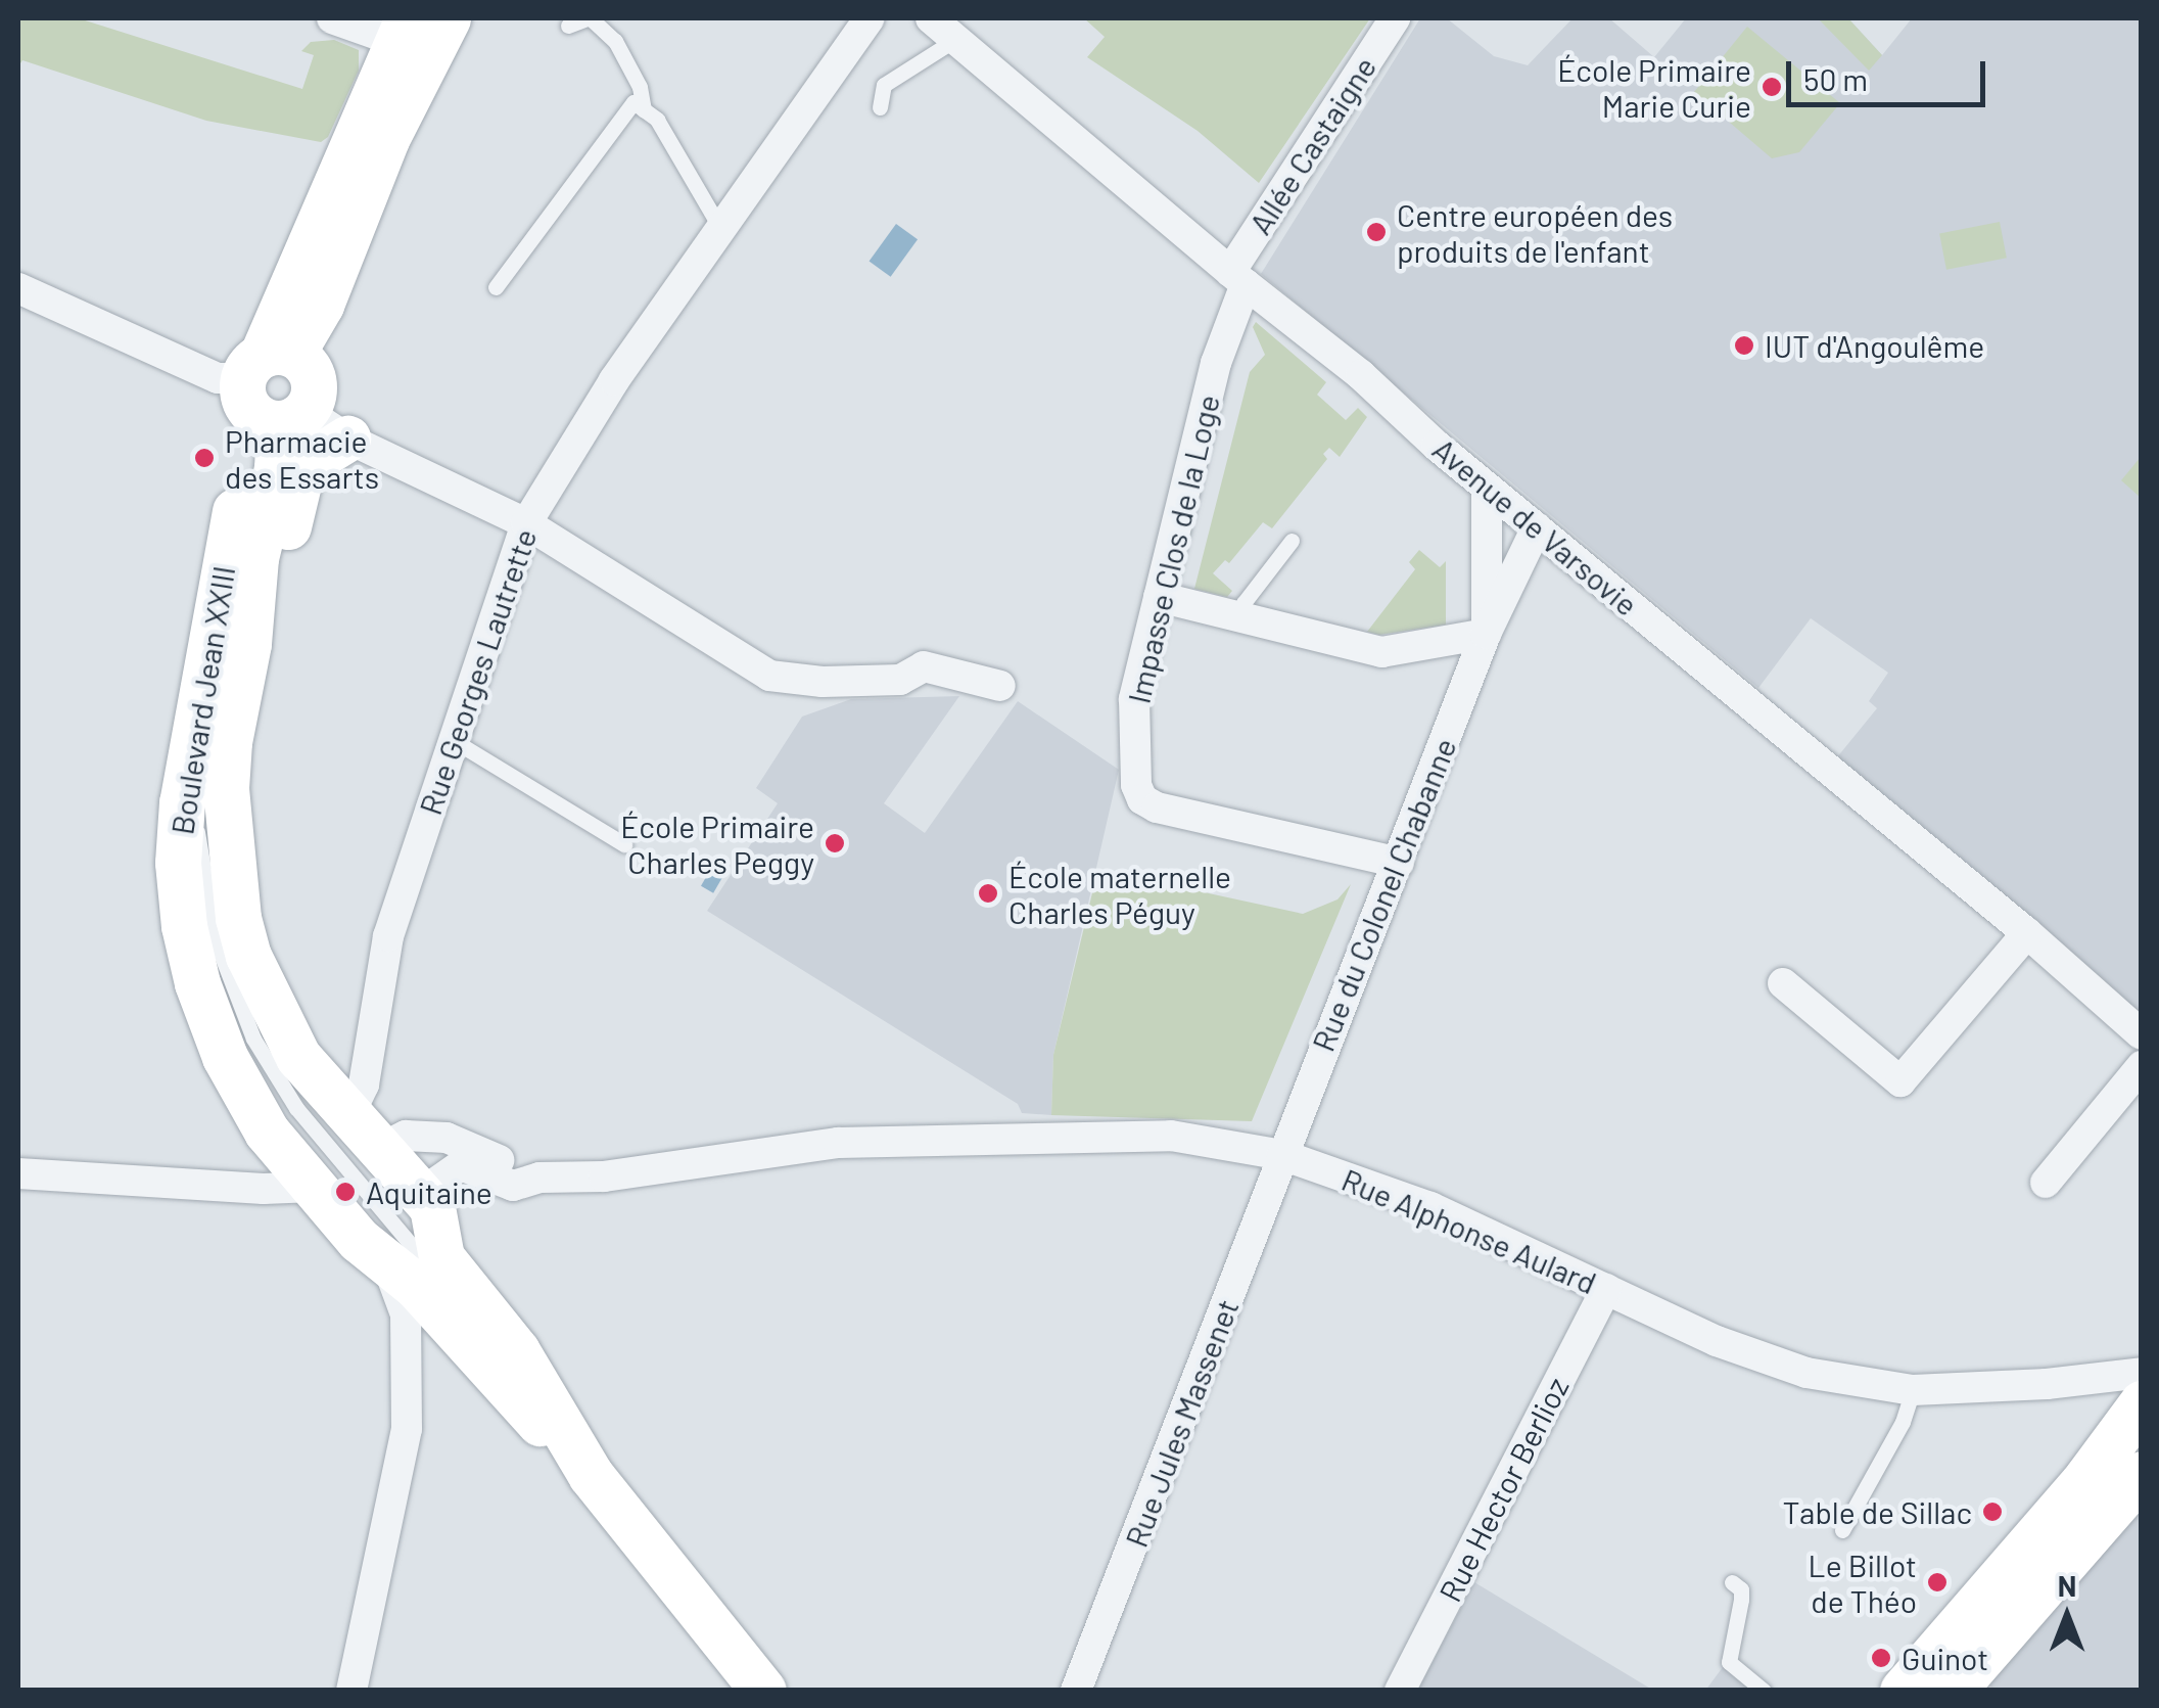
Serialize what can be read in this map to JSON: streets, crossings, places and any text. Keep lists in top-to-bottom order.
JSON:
{
  "streets": {
    "main road": ["Boulevard Jean XXIII"],
    "street": [
      "Allée Castaigne",
      "Avenue de Varsovie",
      "Impasse Clos de la Loge",
      "Rue Georges Lautrette",
      "Rue du Colonel Chabanne",
      "Rue Alphonse Aulard",
      "Rue Jules Massenet",
      "Rue Hector Berlioz"
    ]
  },
  "crossings": [
    ["Allée Castaigne", "Avenue de Varsovie"],
    ["Allée Castaigne", "Impasse Clos de la Loge"],
    ["Avenue de Varsovie", "Impasse Clos de la Loge"],
    ["Avenue de Varsovie", "Rue du Colonel Chabanne"],
    ["Impasse Clos de la Loge", "Rue du Colonel Chabanne"],
    ["Rue du Colonel Chabanne", "Rue Alphonse Aulard"],
    ["Rue du Colonel Chabanne", "Rue Jules Massenet"],
    ["Rue Alphonse Aulard", "Rue Jules Massenet"],
    ["Rue Alphonse Aulard", "Rue Hector Berlioz"]
  ],
  "places": [
    "École Primaire Marie Curie",
    "Centre européen des produits de l'enfant",
    "IUT d'Angoulême",
    "Pharmacie des Essarts",
    "École Primaire Charles Peggy",
    "École maternelle Charles Péguy",
    "Aquitaine",
    "Table de Sillac",
    "Le Billot de Théo",
    "Guinot"
  ],
  "scale_bar": "50 m",
  "north": "top"
}
